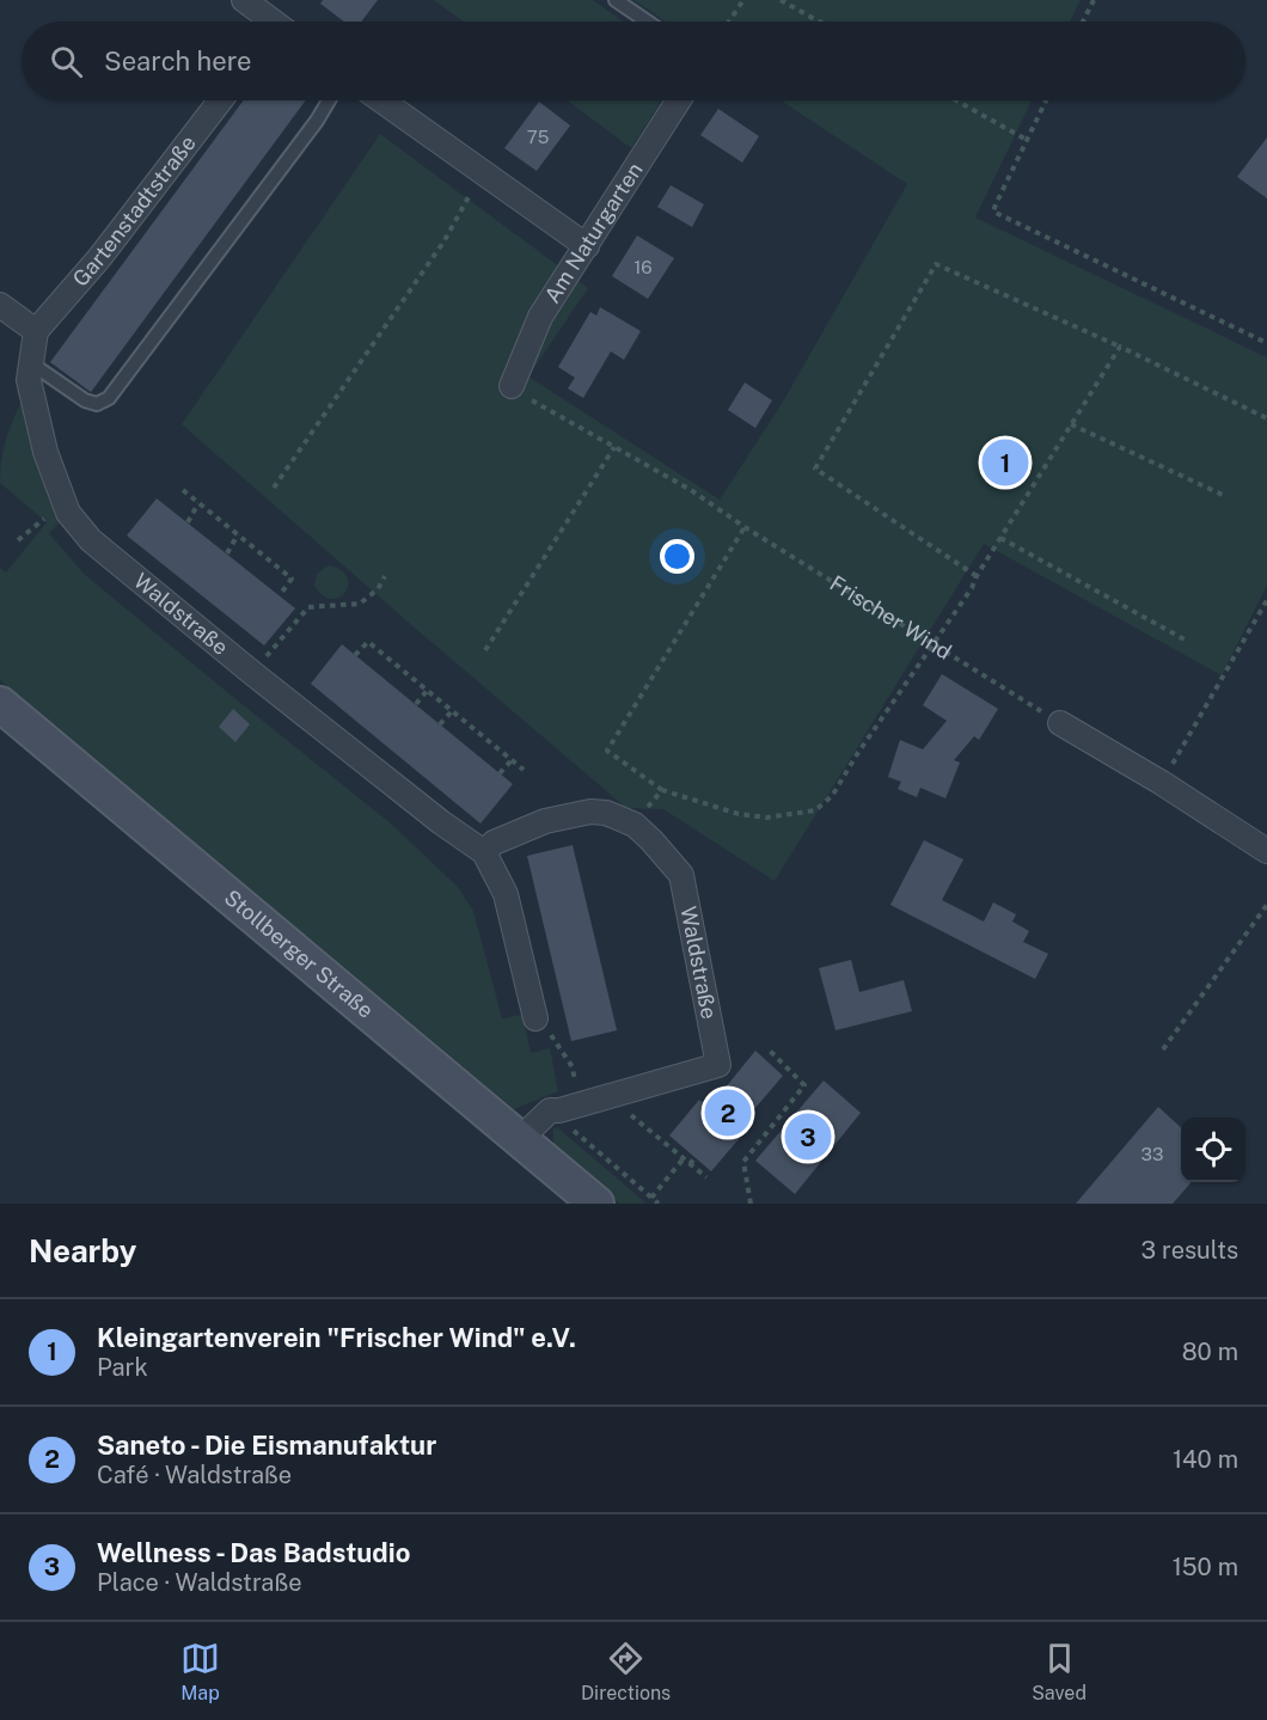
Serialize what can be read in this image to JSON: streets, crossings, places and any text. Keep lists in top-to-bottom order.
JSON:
{
  "streets": {
    "main road": ["Stollberger Straße"],
    "street": ["Gartenstadtstraße", "Am Naturgarten", "Waldstraße"],
    "path": ["Frischer Wind"]
  },
  "crossings": [
    ["Gartenstadtstraße", "Waldstraße"],
    ["Am Naturgarten", "Frischer Wind"],
    ["Waldstraße", "Stollberger Straße"]
  ],
  "house_numbers": ["75", "16", "33"],
  "page": {
    "search": "Search here",
    "pins": ["1", "2", "3"],
    "heading": ["Nearby", "3 results"],
    "list": [
      {
        "mark": "1",
        "name": "Kleingartenverein \"Frischer Wind\" e.V.",
        "note": "Park",
        "value": "80 m"
      },
      {
        "mark": "2",
        "name": "Saneto - Die Eismanufaktur",
        "note": "Café · Waldstraße",
        "value": "140 m"
      },
      {
        "mark": "3",
        "name": "Wellness - Das Badstudio",
        "note": "Place · Waldstraße",
        "value": "150 m"
      }
    ],
    "nav": ["Map", "Directions", "Saved"]
  }
}
